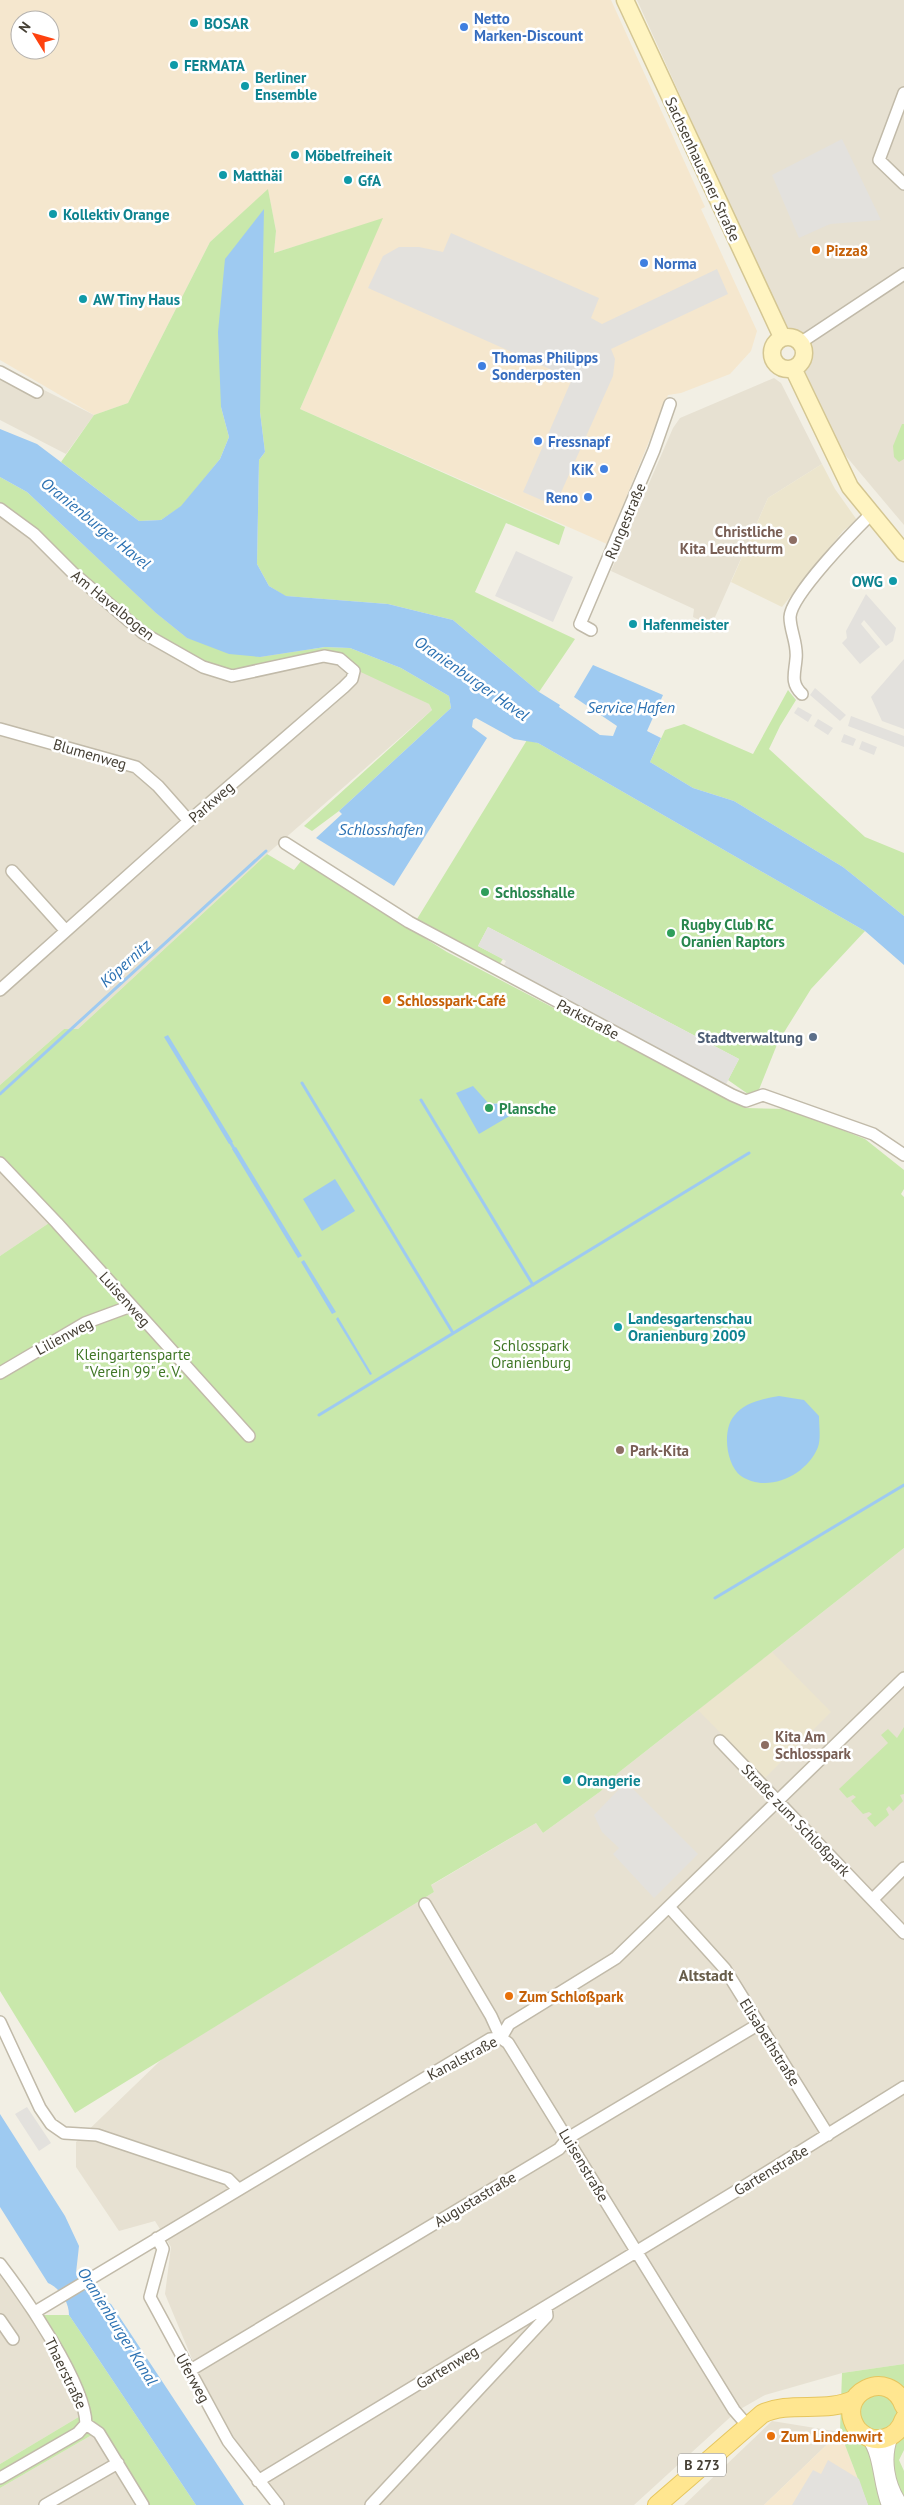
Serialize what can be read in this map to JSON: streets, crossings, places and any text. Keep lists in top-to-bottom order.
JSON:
{
  "streets": {
    "main road": ["Sachsenhausener Straße", "B 273"],
    "street": [
      "Rungestraße",
      "Am Havelbogen",
      "Blumenweg",
      "Parkweg",
      "Parkstraße",
      "Luisenweg",
      "Lilienweg",
      "Straße zum Schloßpark",
      "Elisabethstraße",
      "Kanalstraße",
      "Luisenstraße",
      "Gartenstraße",
      "Augustastraße",
      "Gartenweg",
      "Thaerstraße",
      "Uferweg"
    ]
  },
  "crossings": [
    ["Am Havelbogen", "Parkweg"],
    ["Blumenweg", "Parkweg"],
    ["Luisenweg", "Lilienweg"],
    ["Straße zum Schloßpark", "Kanalstraße"],
    ["Elisabethstraße", "Kanalstraße"],
    ["Elisabethstraße", "Gartenstraße"],
    ["Elisabethstraße", "Augustastraße"],
    ["Kanalstraße", "Luisenstraße"],
    ["Kanalstraße", "Thaerstraße"],
    ["Kanalstraße", "Uferweg"],
    ["Luisenstraße", "Gartenstraße"],
    ["Luisenstraße", "Augustastraße"],
    ["Luisenstraße", "Gartenweg"],
    ["Luisenstraße", "B 273"],
    ["Gartenstraße", "Gartenweg"],
    ["Augustastraße", "Uferweg"],
    ["Gartenweg", "Uferweg"]
  ],
  "districts": ["Altstadt"],
  "water": [
    "Oranienburger Havel",
    "Service Hafen",
    "Schlosshafen",
    "Köpernitz",
    "Oranienburger Kanal"
  ],
  "parks": ["Schlosspark Oranienburg", "Kleingartensparte \"Verein 99\" e. V."],
  "places": [
    "BOSAR",
    "Netto Marken-Discount",
    "FERMATA",
    "Berliner Ensemble",
    "Möbelfreiheit",
    "Matthäi",
    "GfA",
    "Kollektiv Orange",
    "Pizza8",
    "Norma",
    "AW Tiny Haus",
    "Thomas Philipps Sonderposten",
    "Fressnapf",
    "KiK",
    "Reno",
    "Christliche Kita Leuchtturm",
    "OWG",
    "Hafenmeister",
    "Schlosshalle",
    "Rugby Club RC Oranien Raptors",
    "Schlosspark-Café",
    "Stadtverwaltung",
    "Plansche",
    "Landesgartenschau Oranienburg 2009",
    "Park-Kita",
    "Kita Am Schlosspark",
    "Orangerie",
    "Zum Schloßpark",
    "Zum Lindenwirt"
  ],
  "north": "top left"
}
